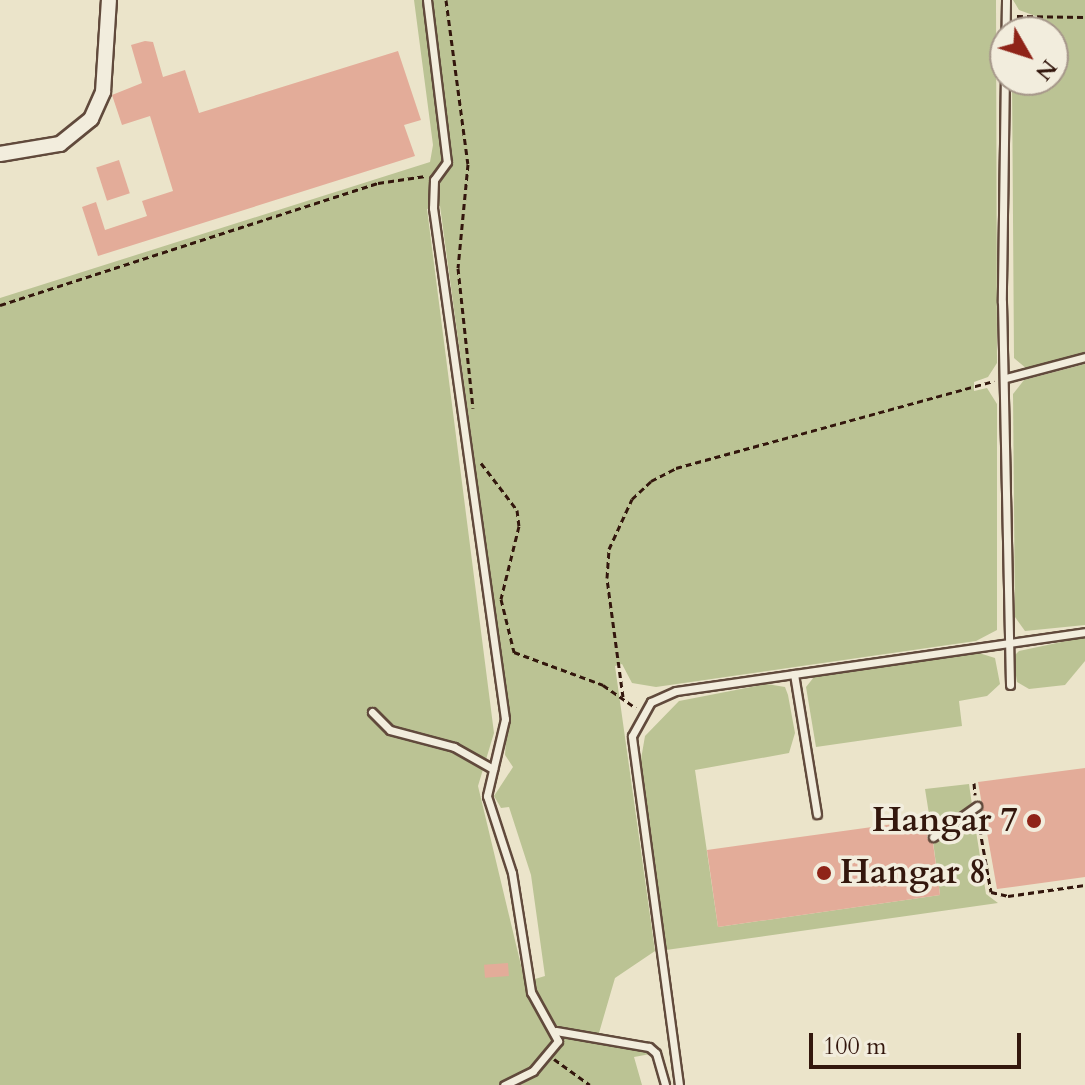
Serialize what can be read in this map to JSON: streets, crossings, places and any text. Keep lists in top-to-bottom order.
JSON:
{
  "places": ["Hangar 7", "Hangar 8"],
  "scale_bar": "100 m",
  "north": "bottom right"
}
